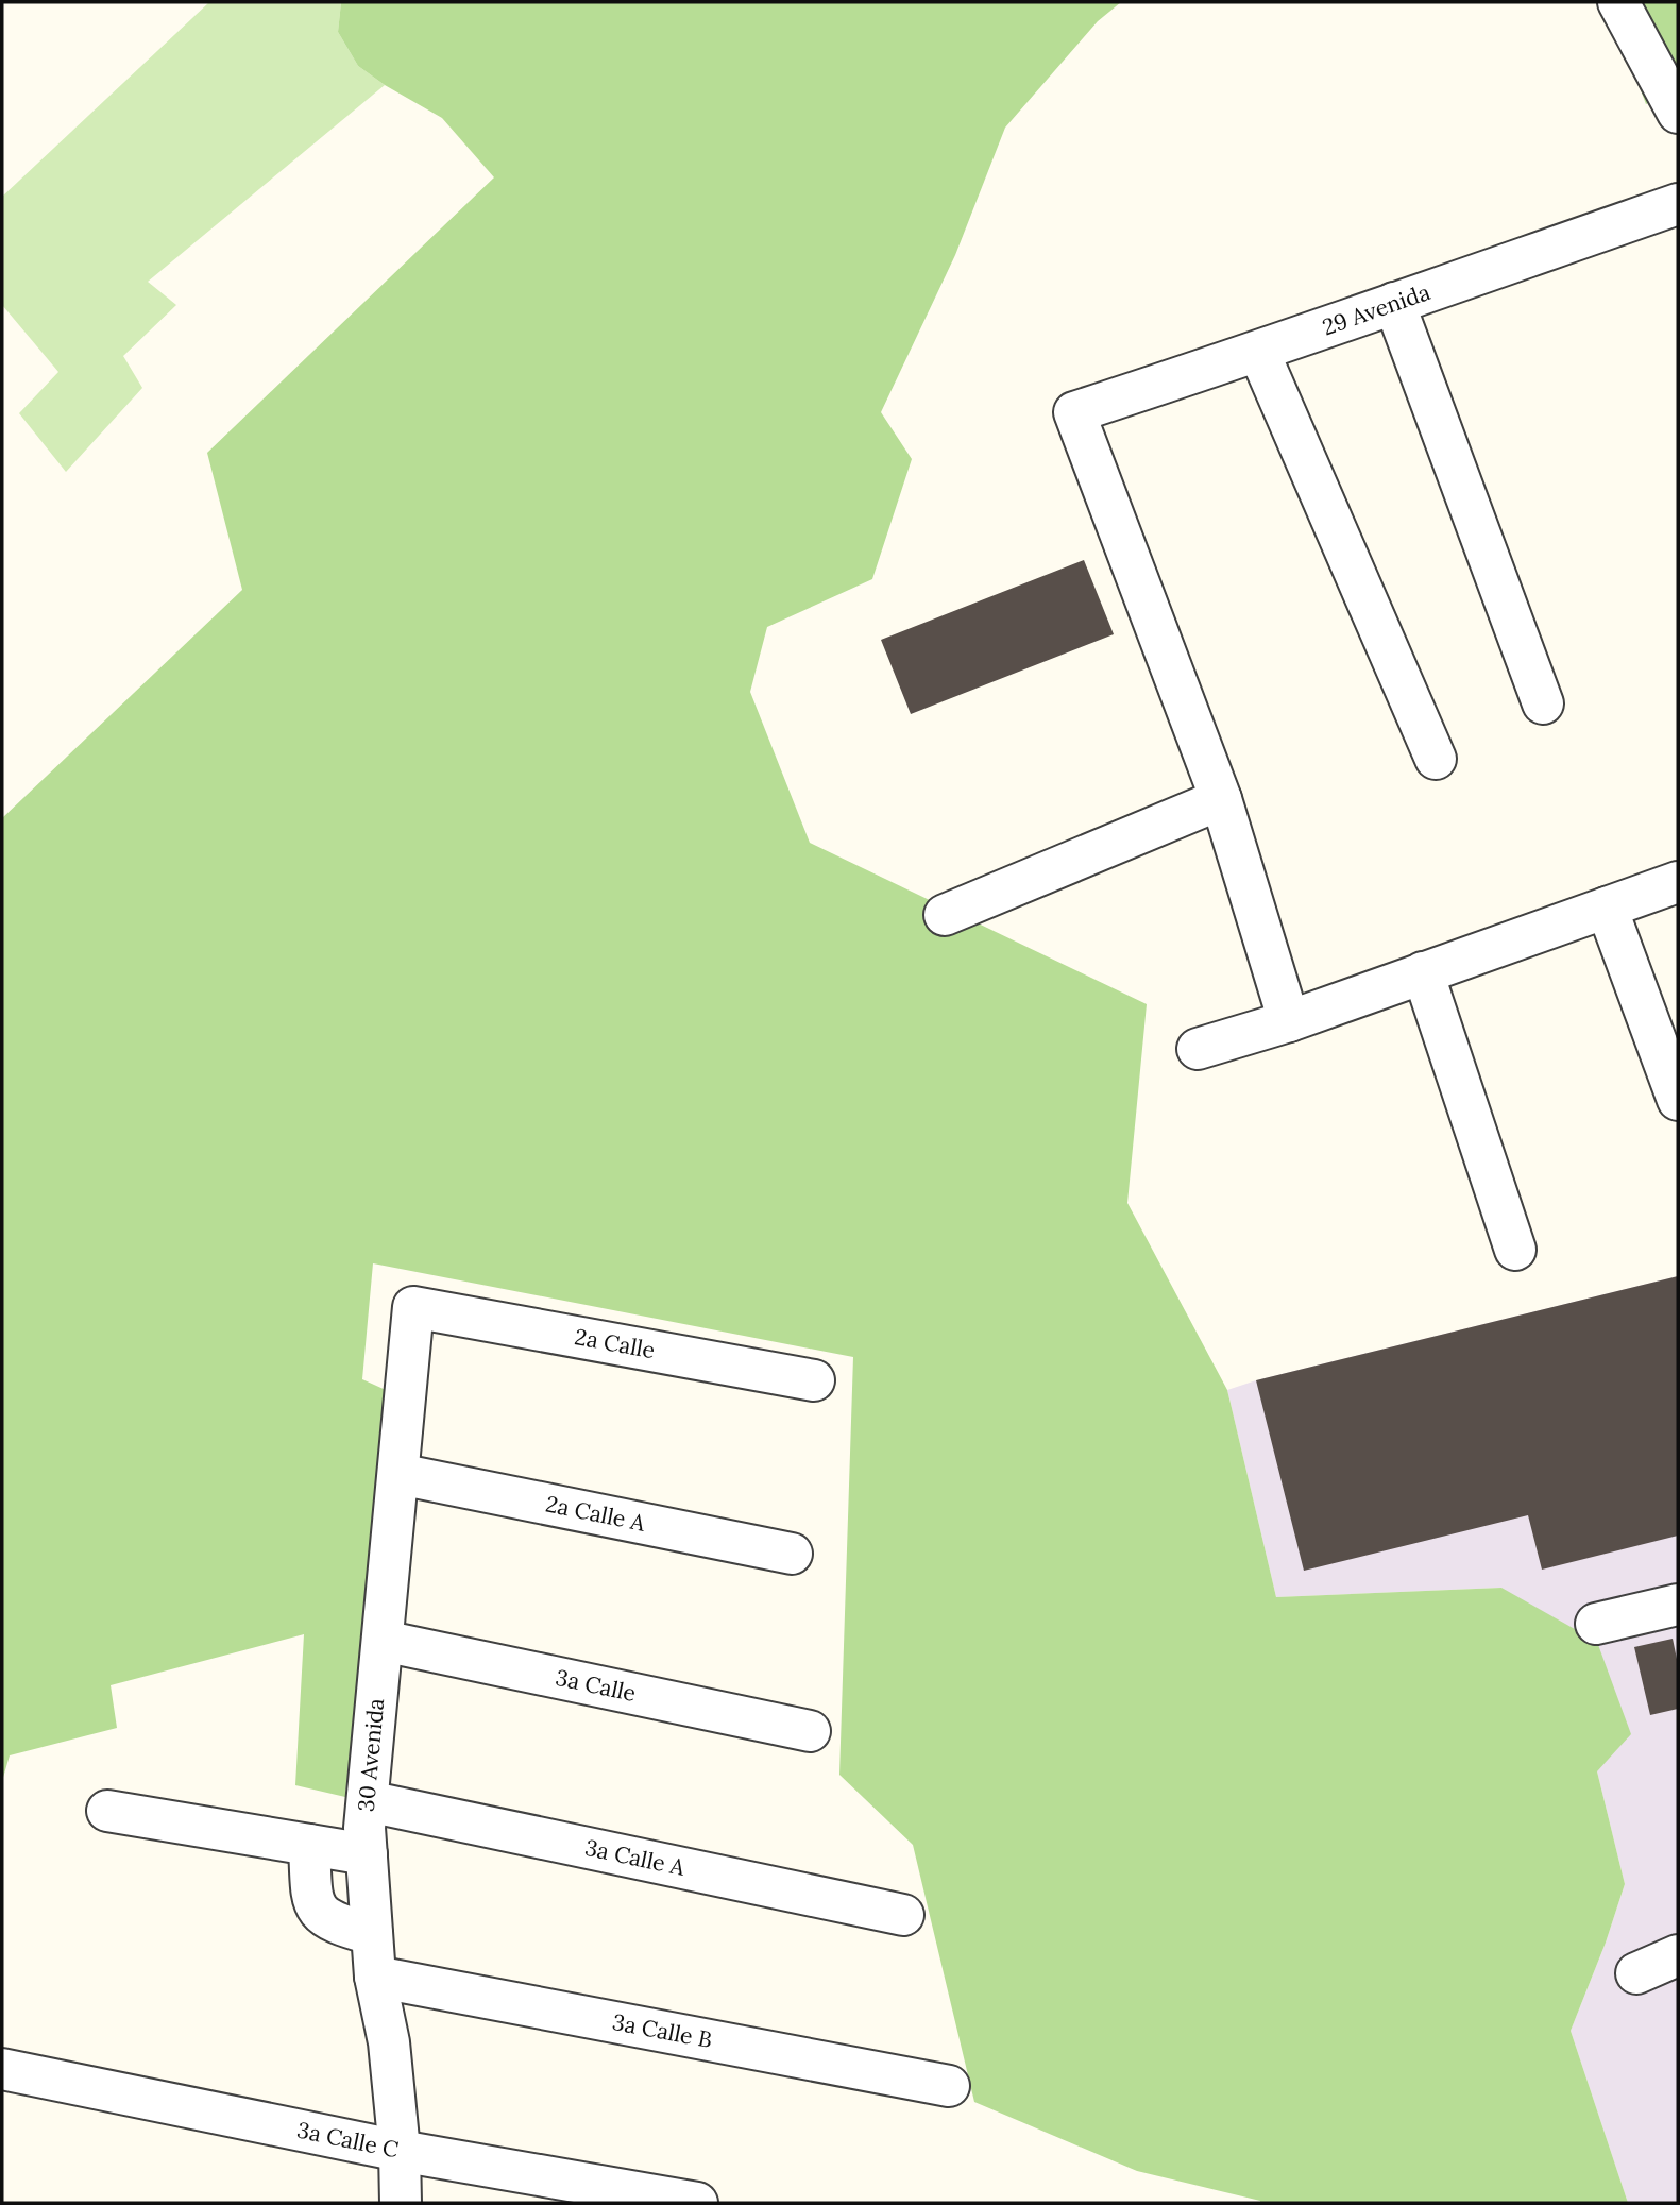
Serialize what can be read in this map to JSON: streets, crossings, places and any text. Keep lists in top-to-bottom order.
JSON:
{
  "streets": {
    "street": [
      "29 Avenida",
      "2a Calle",
      "2a Calle A",
      "3a Calle",
      "30 Avenida",
      "3a Calle A",
      "3a Calle B",
      "3a Calle C"
    ]
  },
  "crossings": [
    ["2a Calle", "30 Avenida"],
    ["2a Calle A", "30 Avenida"],
    ["3a Calle", "30 Avenida"],
    ["30 Avenida", "3a Calle A"],
    ["30 Avenida", "3a Calle B"],
    ["30 Avenida", "3a Calle C"]
  ]
}
